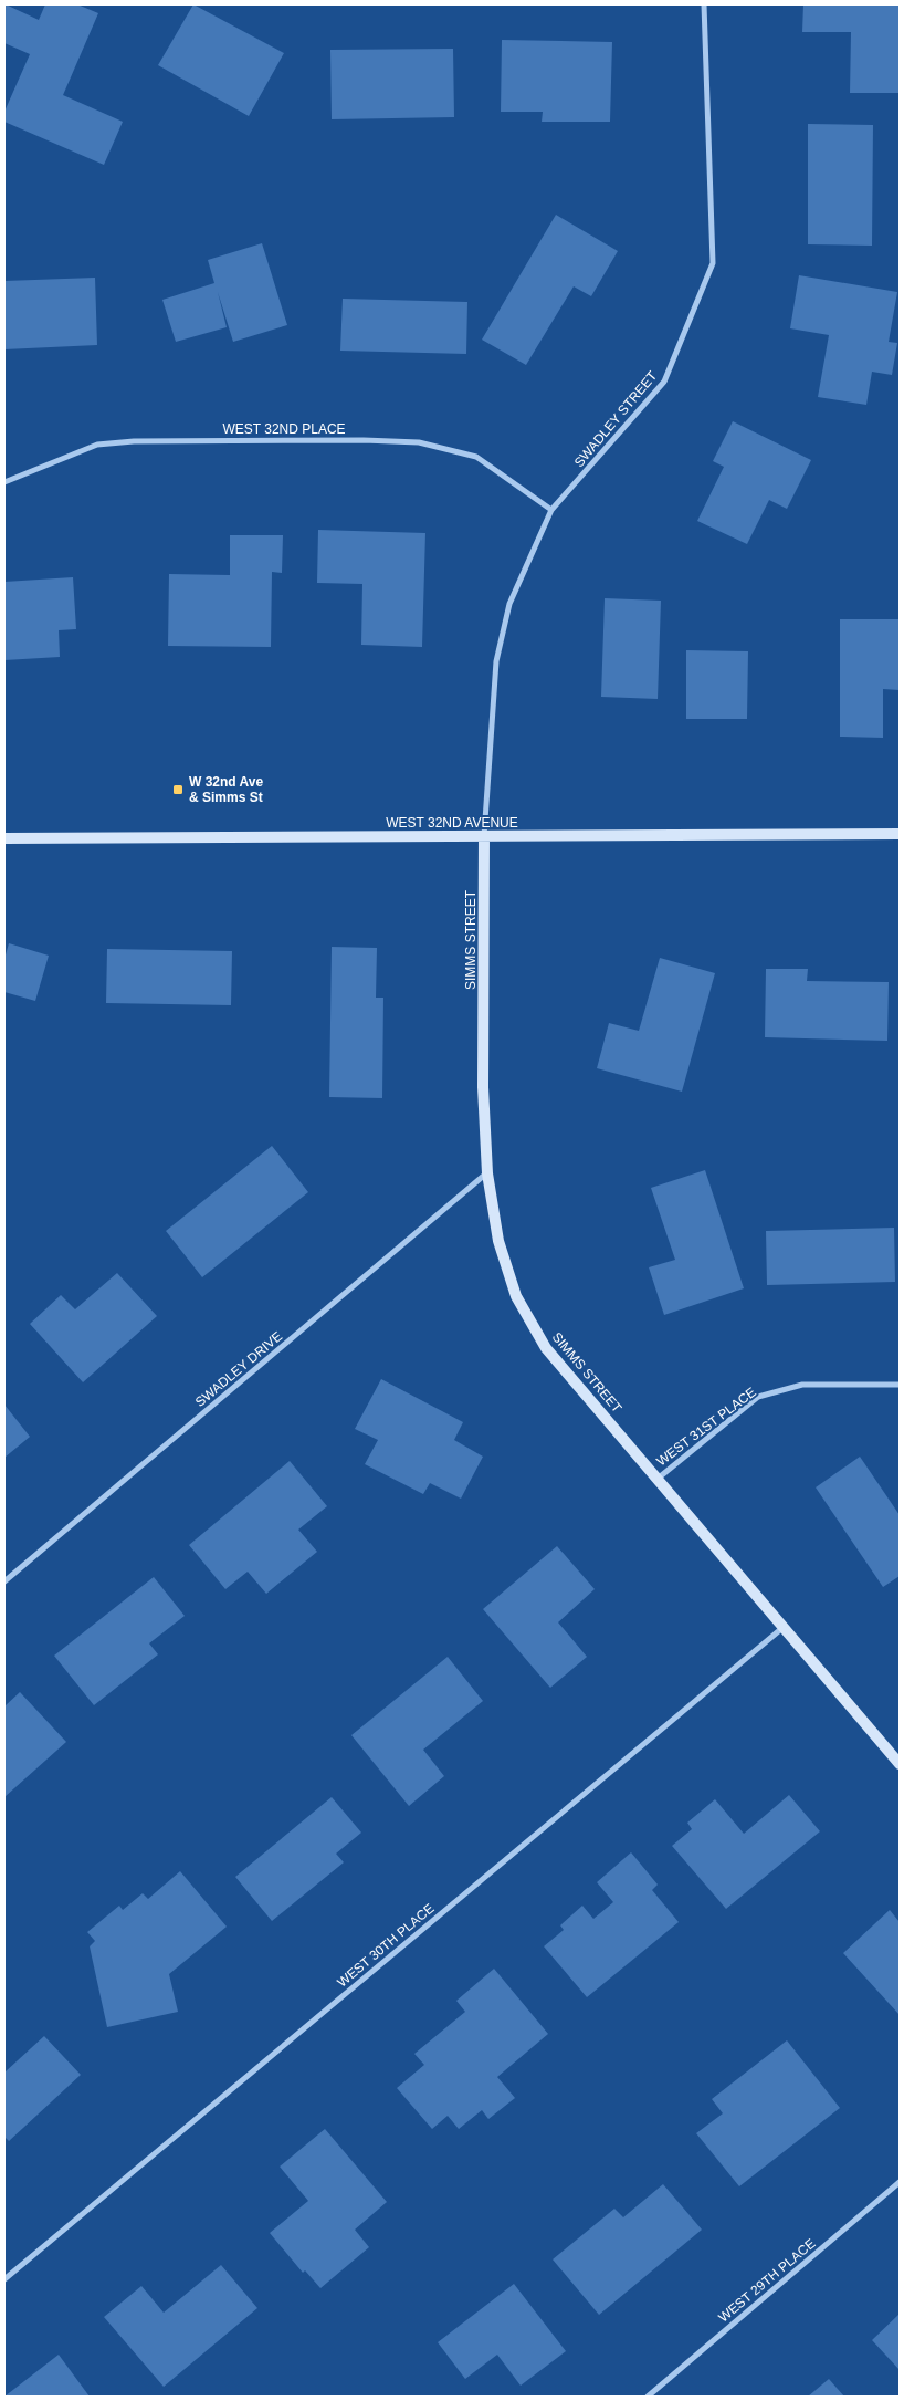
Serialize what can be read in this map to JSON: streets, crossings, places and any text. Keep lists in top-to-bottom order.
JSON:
{
  "streets": {
    "street": [
      "SWADLEY STREET",
      "WEST 32ND PLACE",
      "WEST 32ND AVENUE",
      "SIMMS STREET",
      "SWADLEY DRIVE",
      "WEST 31ST PLACE",
      "WEST 30TH PLACE",
      "WEST 29TH PLACE"
    ]
  },
  "crossings": [
    ["SWADLEY STREET", "WEST 32ND PLACE"],
    ["SWADLEY STREET", "WEST 32ND AVENUE"],
    ["SWADLEY STREET", "SIMMS STREET"],
    ["WEST 32ND AVENUE", "SIMMS STREET"],
    ["SIMMS STREET", "SWADLEY DRIVE"],
    ["SIMMS STREET", "WEST 31ST PLACE"],
    ["SIMMS STREET", "WEST 30TH PLACE"]
  ],
  "places": {
    "transit": ["W 32nd Ave & Simms St"]
  }
}
